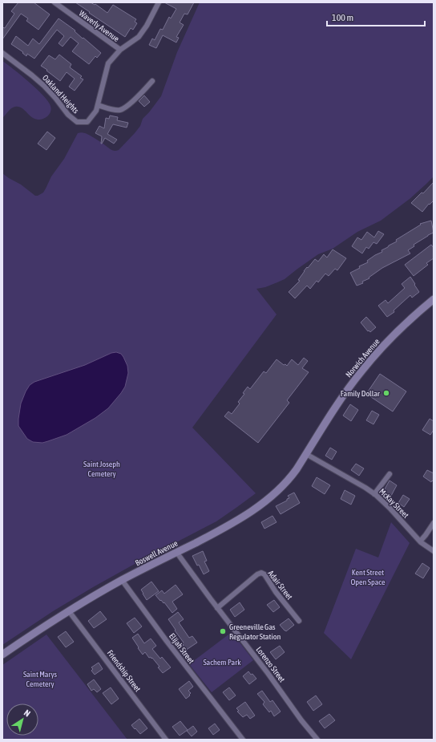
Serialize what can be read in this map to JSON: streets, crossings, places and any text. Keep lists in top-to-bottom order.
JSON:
{
  "streets": {
    "main road": ["Norwich Avenue", "Boswell Avenue"],
    "street": [
      "Waverly Avenue",
      "Oakland Heights",
      "McKay Street",
      "Adair Street",
      "Elijah Street",
      "Lorenzo Street",
      "Friendship Street"
    ]
  },
  "crossings": [
    ["Waverly Avenue", "Oakland Heights"],
    ["Norwich Avenue", "McKay Street"],
    ["Norwich Avenue", "Boswell Avenue"],
    ["McKay Street", "Boswell Avenue"],
    ["Boswell Avenue", "Elijah Street"],
    ["Boswell Avenue", "Lorenzo Street"],
    ["Boswell Avenue", "Friendship Street"],
    ["Adair Street", "Lorenzo Street"]
  ],
  "parks": [
    "Saint Joseph Cemetery",
    "Kent Street Open Space",
    "Sachem Park",
    "Saint Marys Cemetery"
  ],
  "places": ["Family Dollar", "Greeneville Gas Regulator Station"],
  "scale_bar": "100 m",
  "north": "top right"
}
